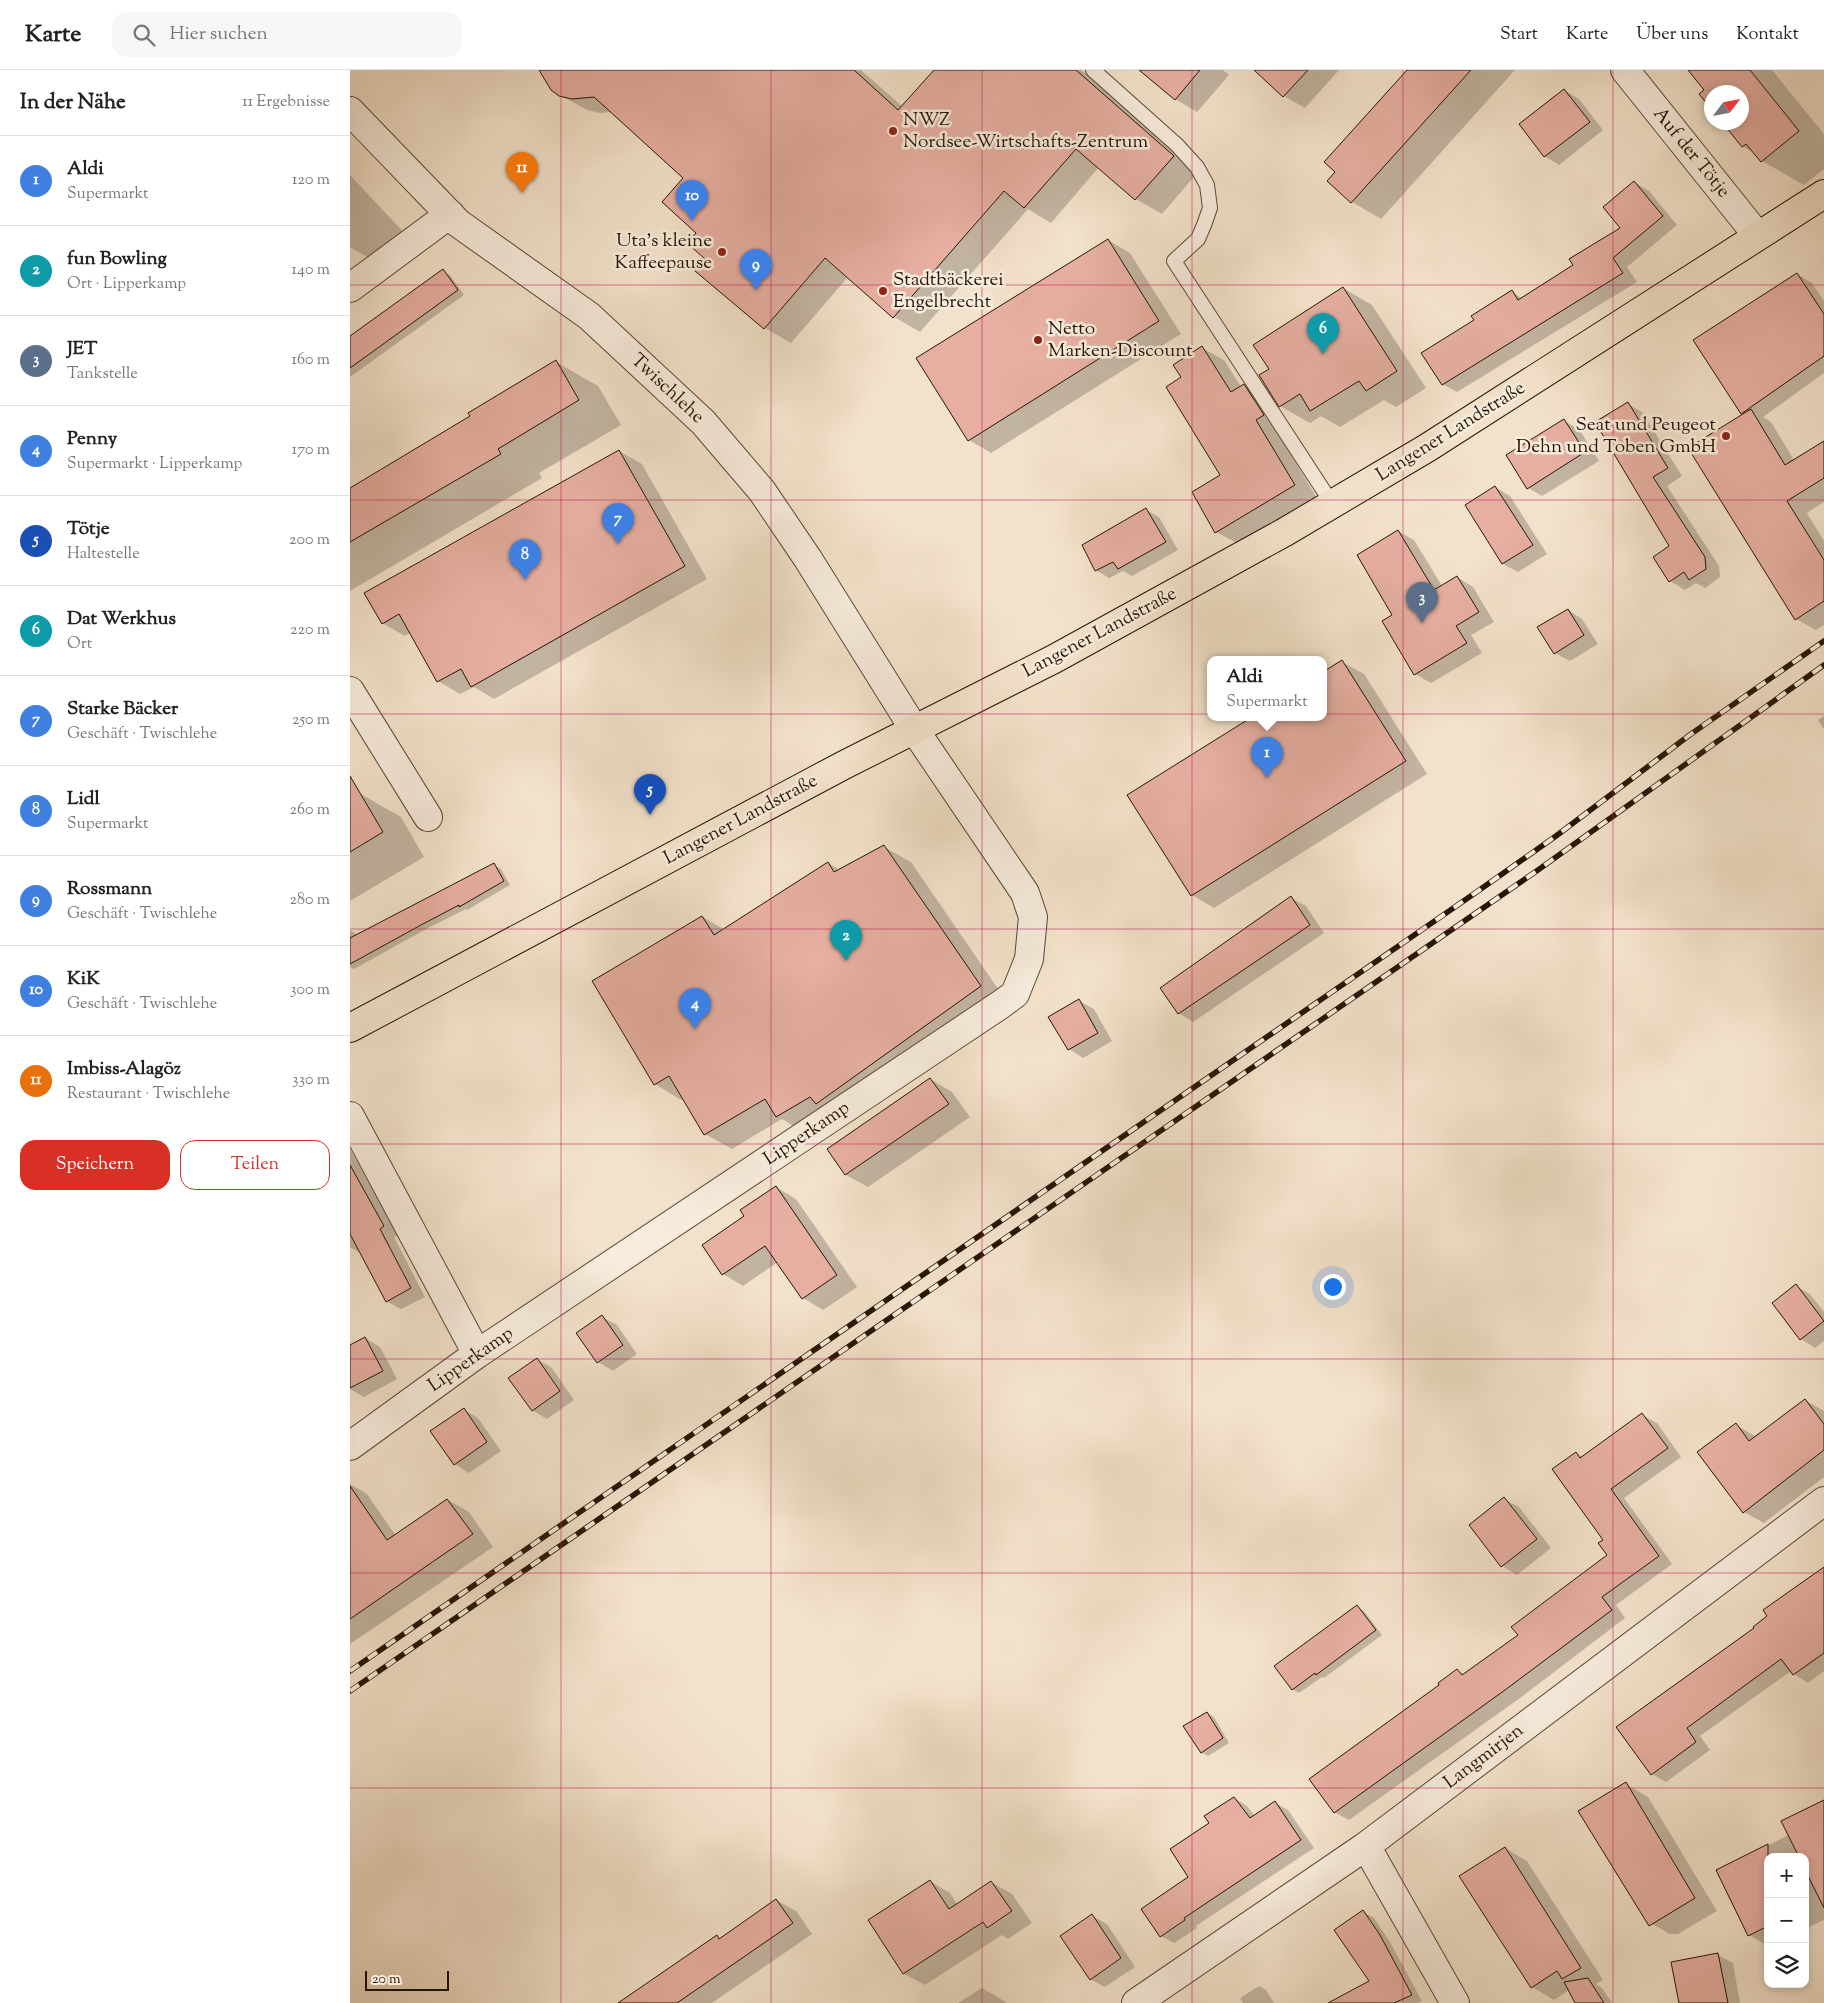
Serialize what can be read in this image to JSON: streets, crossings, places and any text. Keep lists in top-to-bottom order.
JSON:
{
  "streets": {
    "main road": ["Langener Landstraße"],
    "street": [
      "Auf der Tötje",
      "Twischlehe",
      "Lipperkamp",
      "Langmirjen"
    ]
  },
  "crossings": [
    ["Auf der Tötje", "Langener Landstraße"],
    ["Twischlehe", "Langener Landstraße"],
    ["Twischlehe", "Lipperkamp"],
    ["Langener Landstraße", "Lipperkamp"]
  ],
  "places": [
    "NWZ Nordsee-Wirtschafts-Zentrum",
    "Uta's kleine Kaffeepause",
    "Stadtbäckerei Engelbrecht",
    "Netto Marken-Discount",
    "Seat und Peugeot Dehn und Toben GmbH"
  ],
  "scale_bar": "20 m",
  "north": "top right",
  "page": {
    "header": "Karte",
    "search": "Hier suchen",
    "nav": [
      "Start",
      "Karte",
      "Über uns",
      "Kontakt"
    ],
    "heading": ["In der Nähe", "11 Ergebnisse"],
    "list": [
      {
        "mark": "1",
        "name": "Aldi",
        "note": "Supermarkt",
        "value": "120 m"
      },
      {
        "mark": "2",
        "name": "fun Bowling",
        "note": "Ort · Lipperkamp",
        "value": "140 m"
      },
      {
        "mark": "3",
        "name": "JET",
        "note": "Tankstelle",
        "value": "160 m"
      },
      {
        "mark": "4",
        "name": "Penny",
        "note": "Supermarkt · Lipperkamp",
        "value": "170 m"
      },
      {
        "mark": "5",
        "name": "Tötje",
        "note": "Haltestelle",
        "value": "200 m"
      },
      {
        "mark": "6",
        "name": "Dat Werkhus",
        "note": "Ort",
        "value": "220 m"
      },
      {
        "mark": "7",
        "name": "Starke Bäcker",
        "note": "Geschäft · Twischlehe",
        "value": "250 m"
      },
      {
        "mark": "8",
        "name": "Lidl",
        "note": "Supermarkt",
        "value": "260 m"
      },
      {
        "mark": "9",
        "name": "Rossmann",
        "note": "Geschäft · Twischlehe",
        "value": "280 m"
      },
      {
        "mark": "10",
        "name": "KiK",
        "note": "Geschäft · Twischlehe",
        "value": "300 m"
      },
      {
        "mark": "11",
        "name": "Imbiss-Alagöz",
        "note": "Restaurant · Twischlehe",
        "value": "330 m"
      }
    ],
    "pins": [
      "11",
      "10",
      "9",
      "6",
      "7",
      "8",
      "3",
      "1",
      "5",
      "2",
      "4"
    ],
    "popup": ["Aldi", "Supermarkt"],
    "buttons": ["Speichern", "Teilen"],
    "map_buttons": ["+", "−"],
    "scale": "20 m"
  }
}
